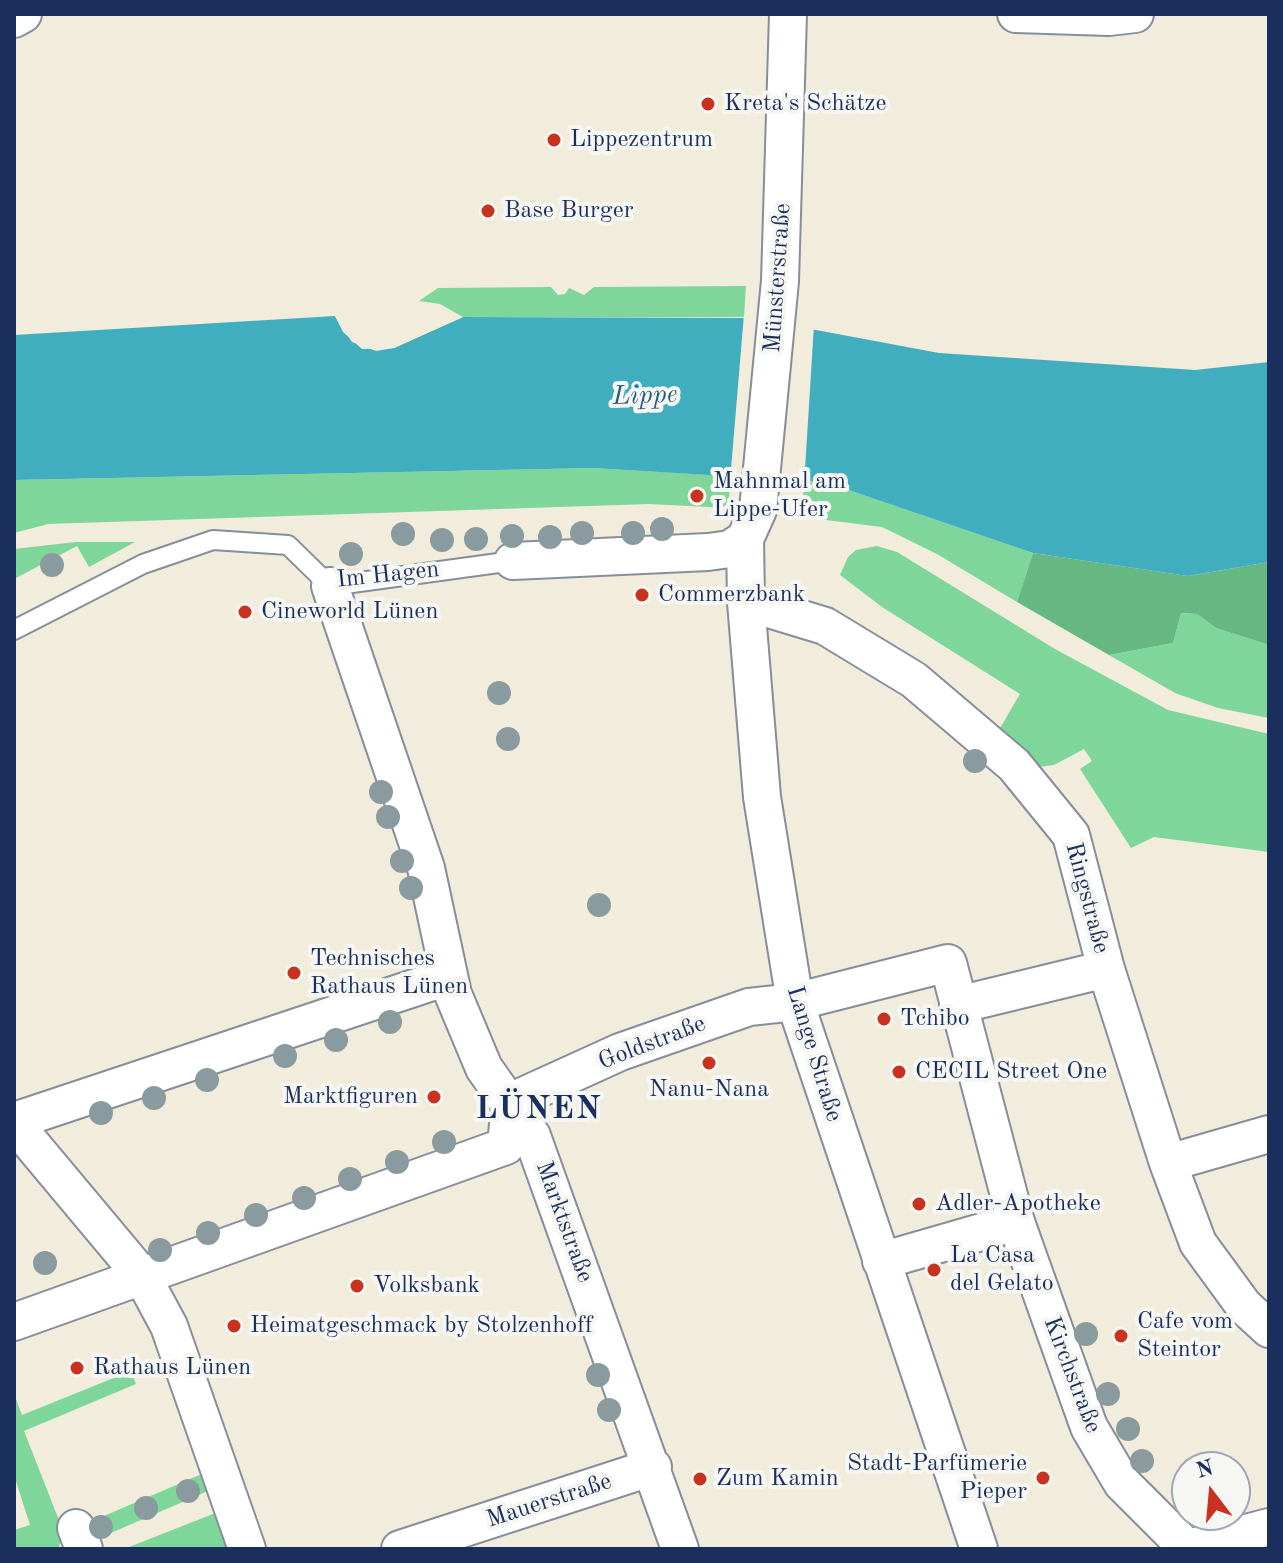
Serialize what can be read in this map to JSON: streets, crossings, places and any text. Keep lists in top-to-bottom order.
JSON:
{
  "streets": {
    "street": [
      "Münsterstraße",
      "Im Hagen",
      "Ringstraße",
      "Goldstraße",
      "Lange Straße",
      "Marktstraße",
      "Kirchstraße",
      "Mauerstraße"
    ]
  },
  "crossings": [
    ["Münsterstraße", "Im Hagen"],
    ["Münsterstraße", "Lange Straße"],
    ["Im Hagen", "Lange Straße"],
    ["Im Hagen", "Marktstraße"],
    ["Ringstraße", "Lange Straße"],
    ["Goldstraße", "Lange Straße"],
    ["Goldstraße", "Marktstraße"],
    ["Goldstraße", "Kirchstraße"],
    ["Lange Straße", "Kirchstraße"],
    ["Marktstraße", "Mauerstraße"]
  ],
  "districts": ["LÜNEN"],
  "water": ["Lippe"],
  "places": [
    "Kreta's Schätze",
    "Lippezentrum",
    "Base Burger",
    "Mahnmal am Lippe-Ufer",
    "Commerzbank",
    "Cineworld Lünen",
    "Technisches Rathaus Lünen",
    "Tchibo",
    "Nanu-Nana",
    "CECIL Street One",
    "Marktfiguren",
    "Adler-Apotheke",
    "La Casa del Gelato",
    "Volksbank",
    "Heimatgeschmack by Stolzenhoff",
    "Cafe vom Steintor",
    "Rathaus Lünen",
    "Stadt-Parfümerie Pieper",
    "Zum Kamin"
  ],
  "north": "top"
}
